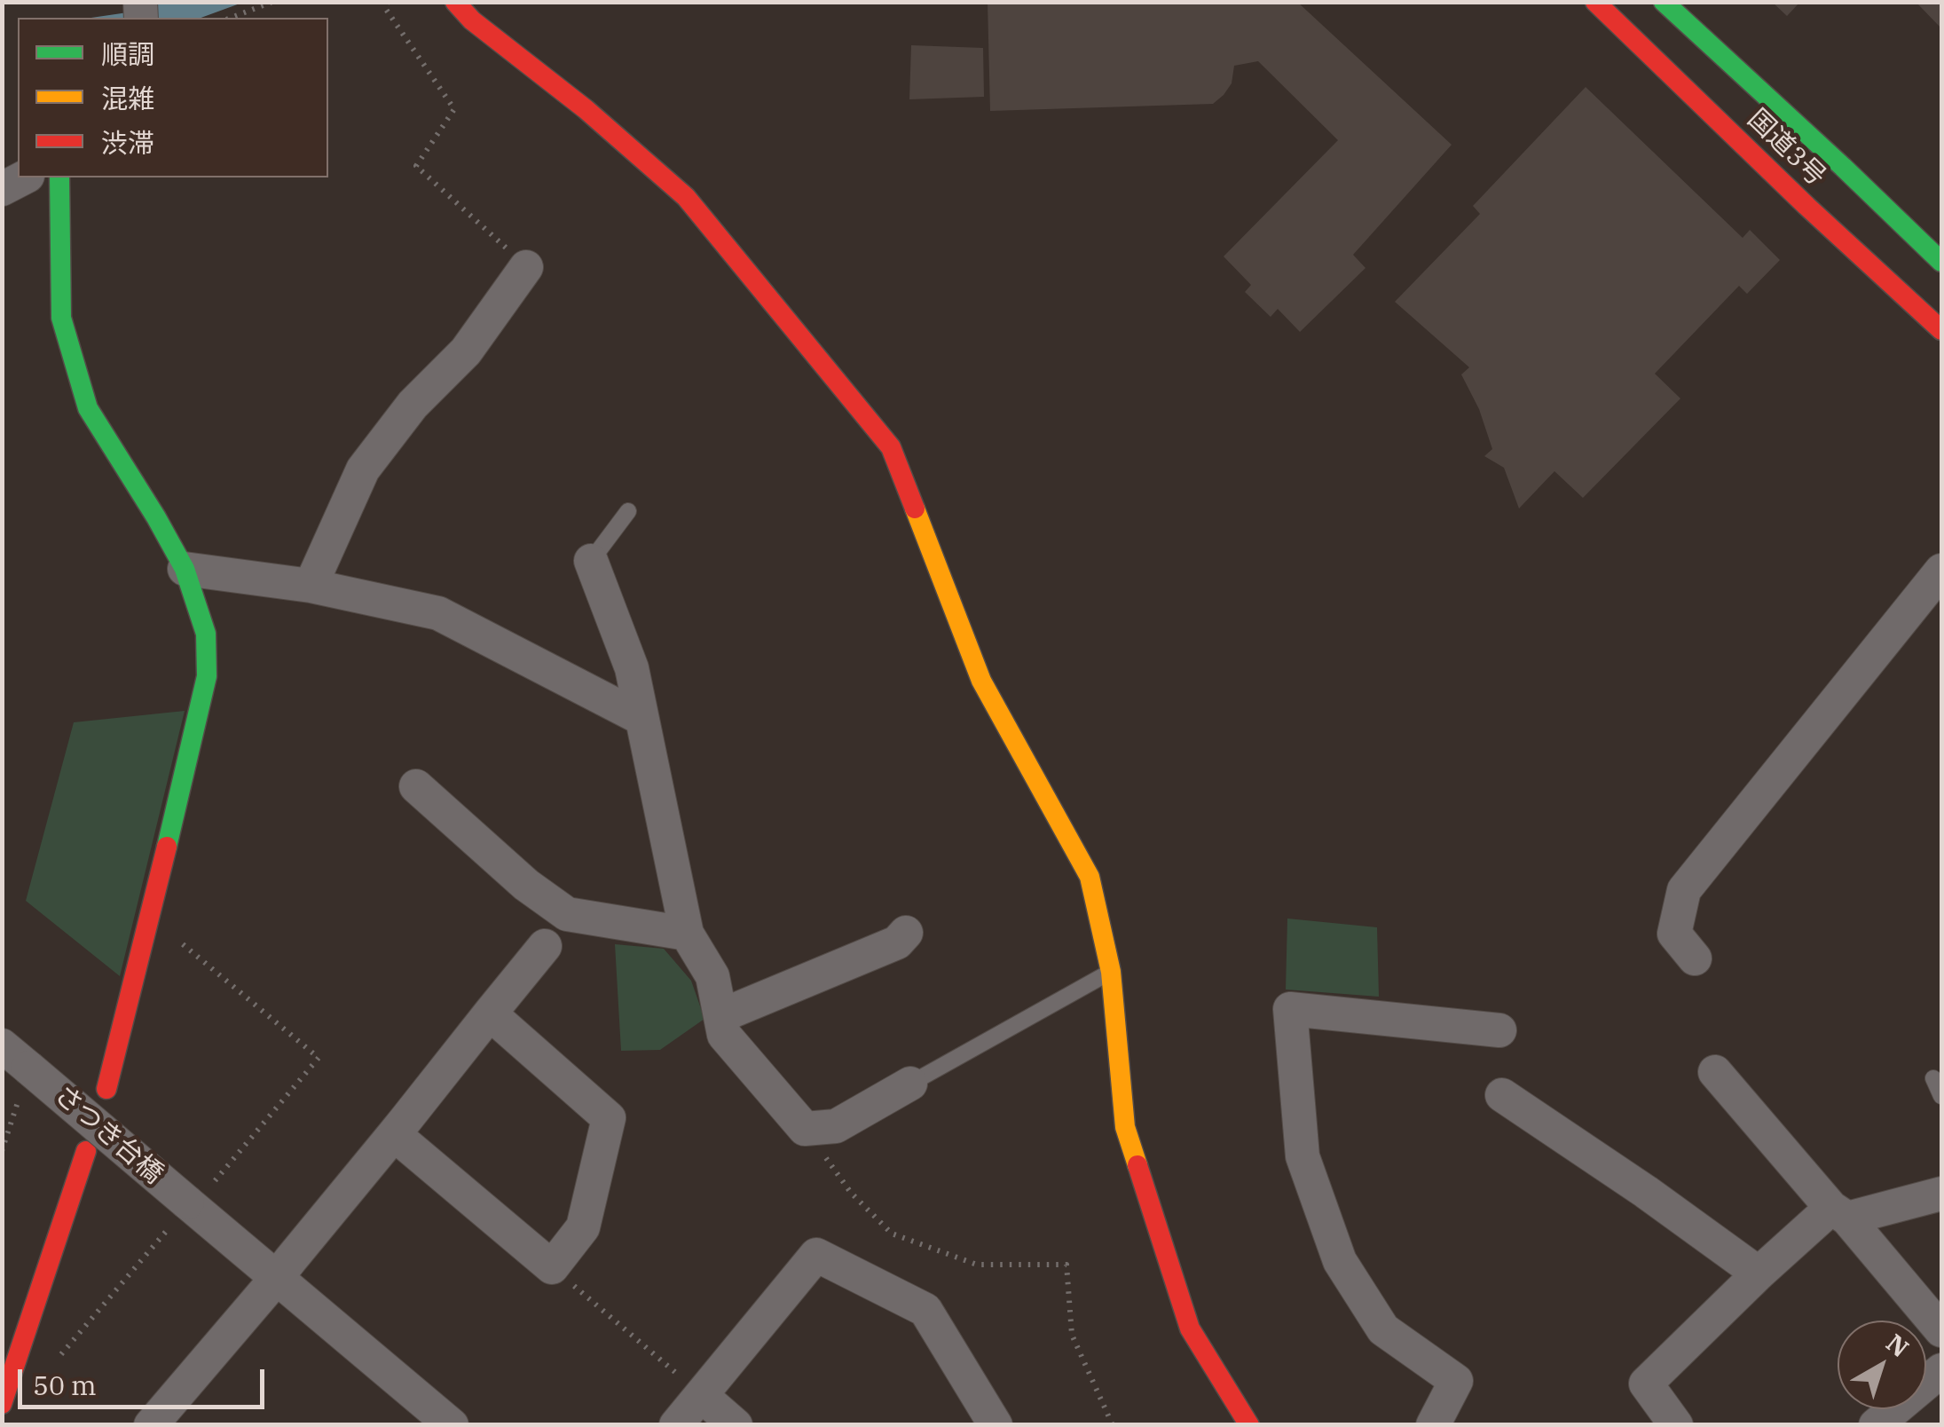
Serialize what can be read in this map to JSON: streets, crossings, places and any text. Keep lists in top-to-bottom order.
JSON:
{
  "streets": {
    "main road": ["国道3号"],
    "street": ["さつき台橋"]
  },
  "legend": ["順調", "混雑", "渋滞"],
  "scale_bar": "50 m",
  "north": "top right"
}
